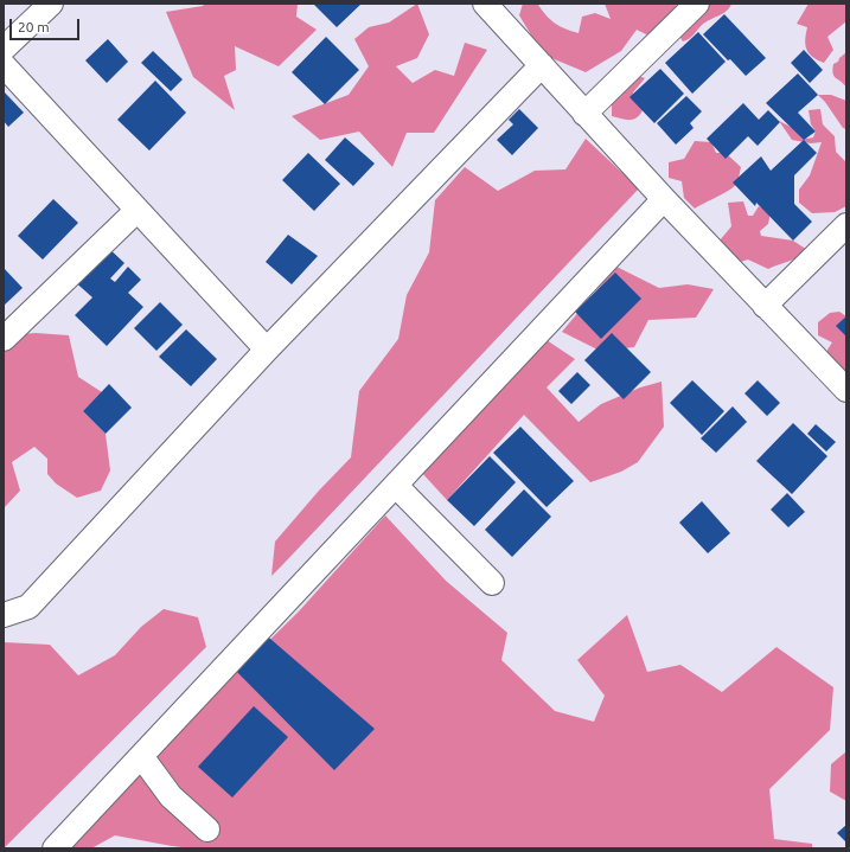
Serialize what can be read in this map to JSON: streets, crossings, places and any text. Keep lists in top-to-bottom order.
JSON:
{
  "scale_bar": "20 m"
}
